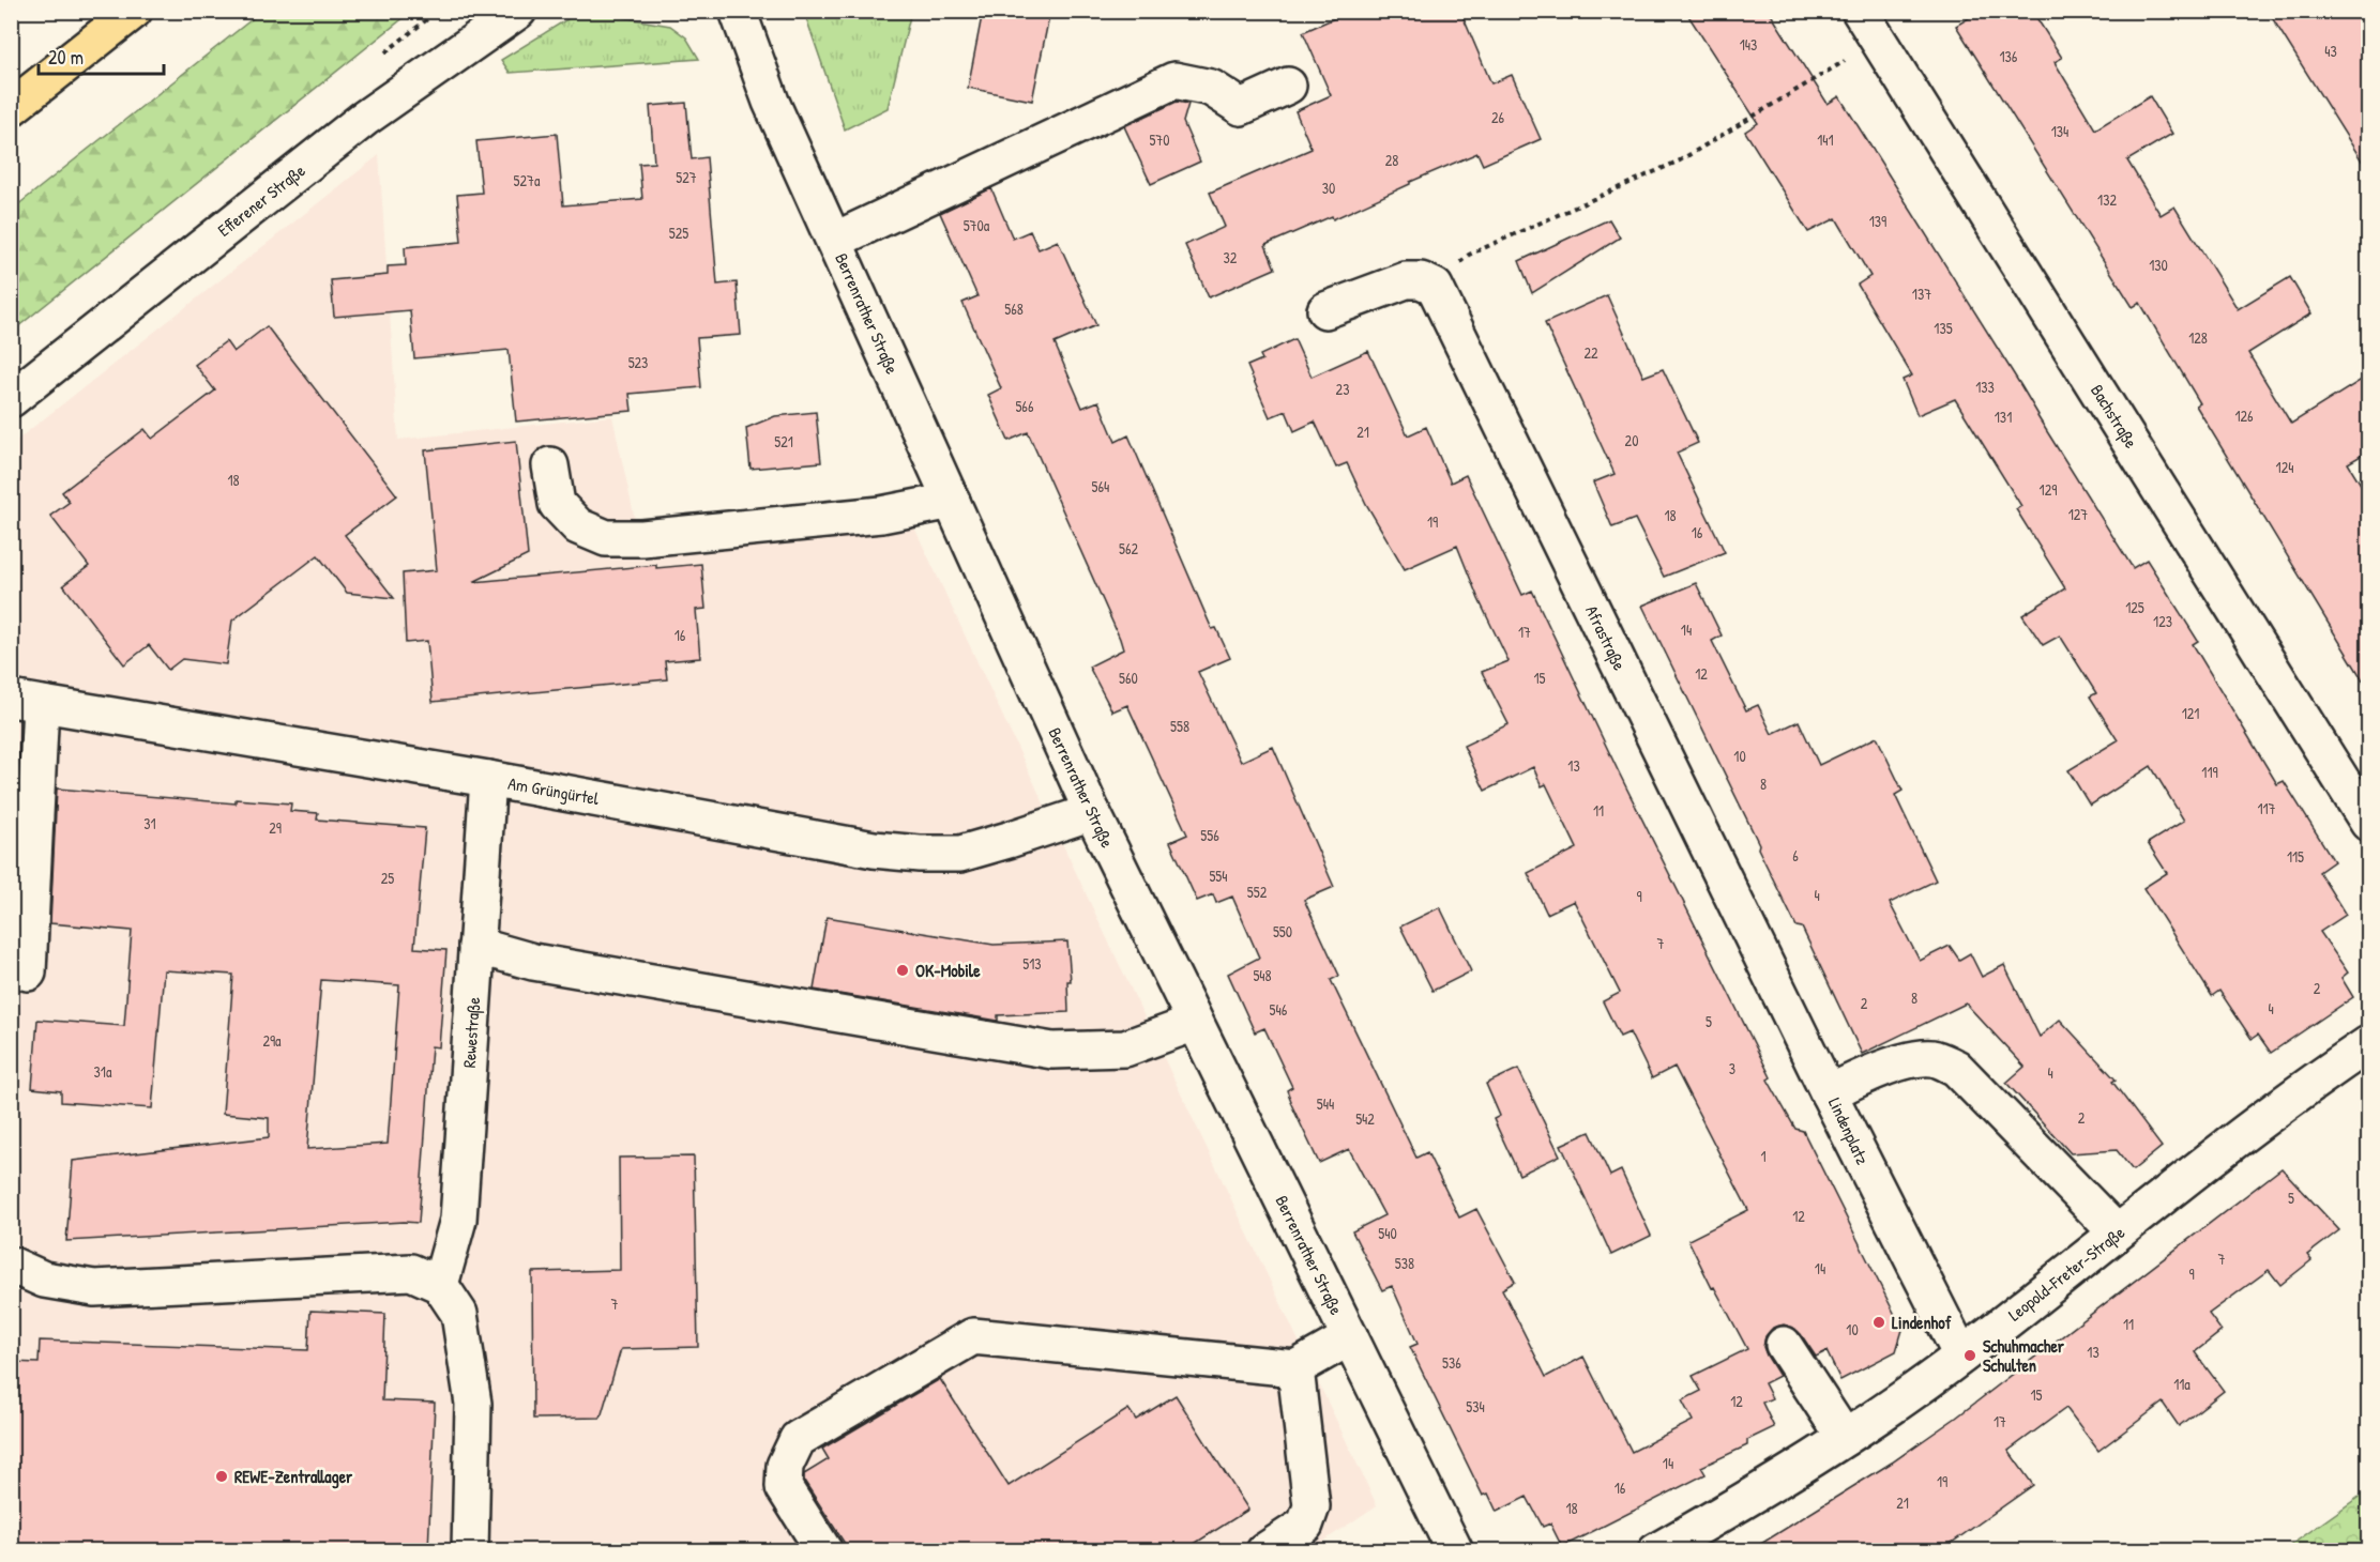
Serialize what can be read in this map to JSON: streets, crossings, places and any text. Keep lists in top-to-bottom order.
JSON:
{
  "streets": {
    "street": [
      "Efferener Straße",
      "Berrenrather Straße",
      "Bachstraße",
      "Afrastraße",
      "Am Grüngürtel",
      "Rewestraße",
      "Lindenplatz",
      "Leopold-Freter-Straße"
    ]
  },
  "crossings": [
    ["Berrenrather Straße", "Am Grüngürtel"],
    ["Afrastraße", "Lindenplatz"],
    ["Am Grüngürtel", "Rewestraße"],
    ["Lindenplatz", "Leopold-Freter-Straße"]
  ],
  "places": [
    "OK-Mobile",
    "Lindenhof",
    "Schuhmacher Schulten",
    "REWE-Zentrallager"
  ],
  "house_numbers": [
    "143",
    "43",
    "136",
    "26",
    "134",
    "570",
    "141",
    "28",
    "527",
    "527a",
    "30",
    "132",
    "139",
    "570a",
    "525",
    "32",
    "130",
    "137",
    "568",
    "135",
    "128",
    "22",
    "523",
    "133",
    "23",
    "566",
    "126",
    "131",
    "21",
    "20",
    "521",
    "124",
    "18",
    "564",
    "129",
    "127",
    "18",
    "19",
    "16",
    "562",
    "125",
    "123",
    "14",
    "17",
    "16",
    "12",
    "560",
    "15",
    "121",
    "558",
    "10",
    "13",
    "119",
    "8",
    "117",
    "11",
    "31",
    "29",
    "556",
    "6",
    "115",
    "554",
    "25",
    "552",
    "4",
    "9",
    "550",
    "7",
    "513",
    "548",
    "2",
    "8",
    "2",
    "4",
    "546",
    "5",
    "29a",
    "3",
    "31a",
    "4",
    "544",
    "2",
    "542",
    "1",
    "5",
    "12",
    "540",
    "7",
    "538",
    "14",
    "9",
    "7",
    "11",
    "10",
    "13",
    "536",
    "11a",
    "15",
    "12",
    "534",
    "17",
    "14",
    "19",
    "16",
    "21",
    "18"
  ],
  "scale_bar": "20 m"
}
